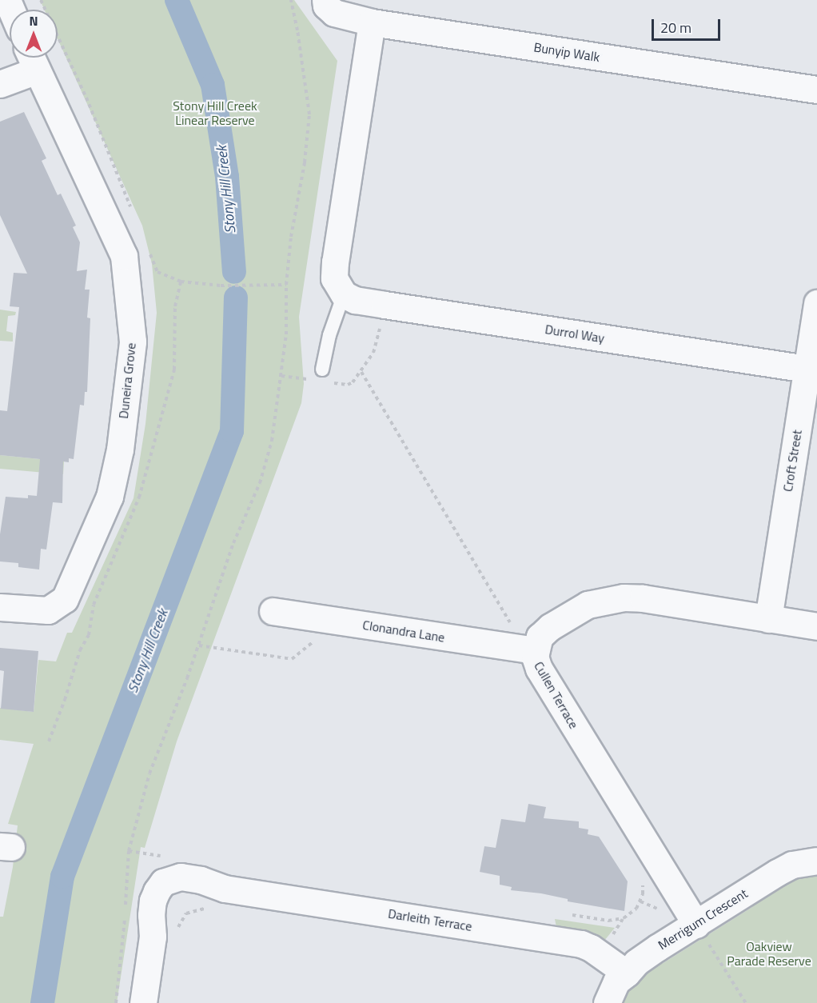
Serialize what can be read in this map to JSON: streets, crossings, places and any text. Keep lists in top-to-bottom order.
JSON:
{
  "streets": {
    "street": [
      "Bunyip Walk",
      "Durrol Way",
      "Duneira Grove",
      "Croft Street",
      "Clonandra Lane",
      "Cullen Terrace",
      "Merrigum Crescent",
      "Darleith Terrace"
    ]
  },
  "crossings": [
    ["Durrol Way", "Croft Street"],
    ["Croft Street", "Cullen Terrace"],
    ["Clonandra Lane", "Cullen Terrace"],
    ["Cullen Terrace", "Merrigum Crescent"],
    ["Merrigum Crescent", "Darleith Terrace"]
  ],
  "water": ["Stony Hill Creek"],
  "parks": ["Stony Hill Creek Linear Reserve", "Oakview Parade Reserve"],
  "scale_bar": "20 m",
  "north": "top"
}
